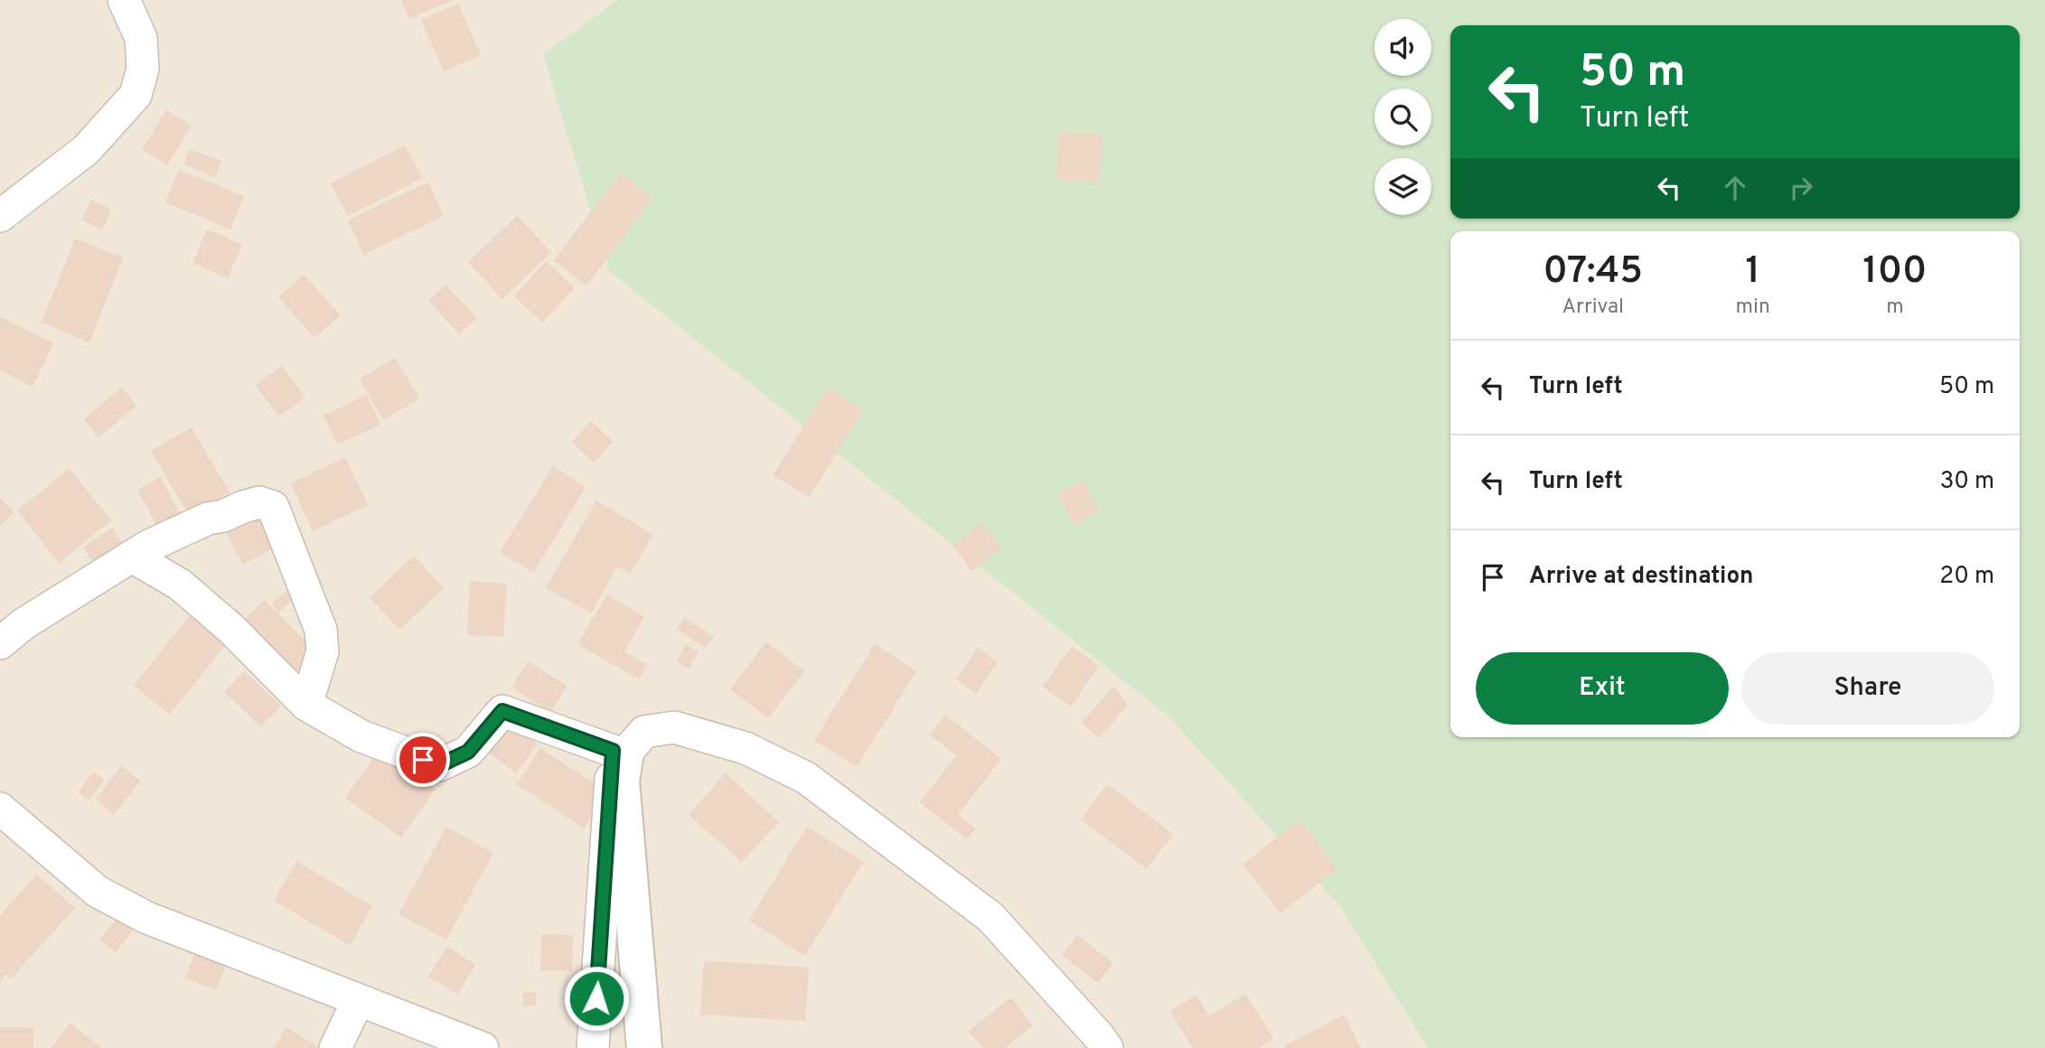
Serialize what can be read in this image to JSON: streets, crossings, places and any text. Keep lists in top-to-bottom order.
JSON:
{
  "page": {
    "turn": ["50 m", "Turn left"],
    "eta": [
      "07:45",
      "Arrival",
      "1",
      "min",
      "100",
      "m"
    ],
    "list": [
      {
        "name": "Turn left",
        "value": "50 m"
      },
      {
        "name": "Turn left",
        "value": "30 m"
      },
      {
        "name": "Arrive at destination",
        "value": "20 m"
      }
    ],
    "buttons": ["Exit", "Share"]
  }
}
